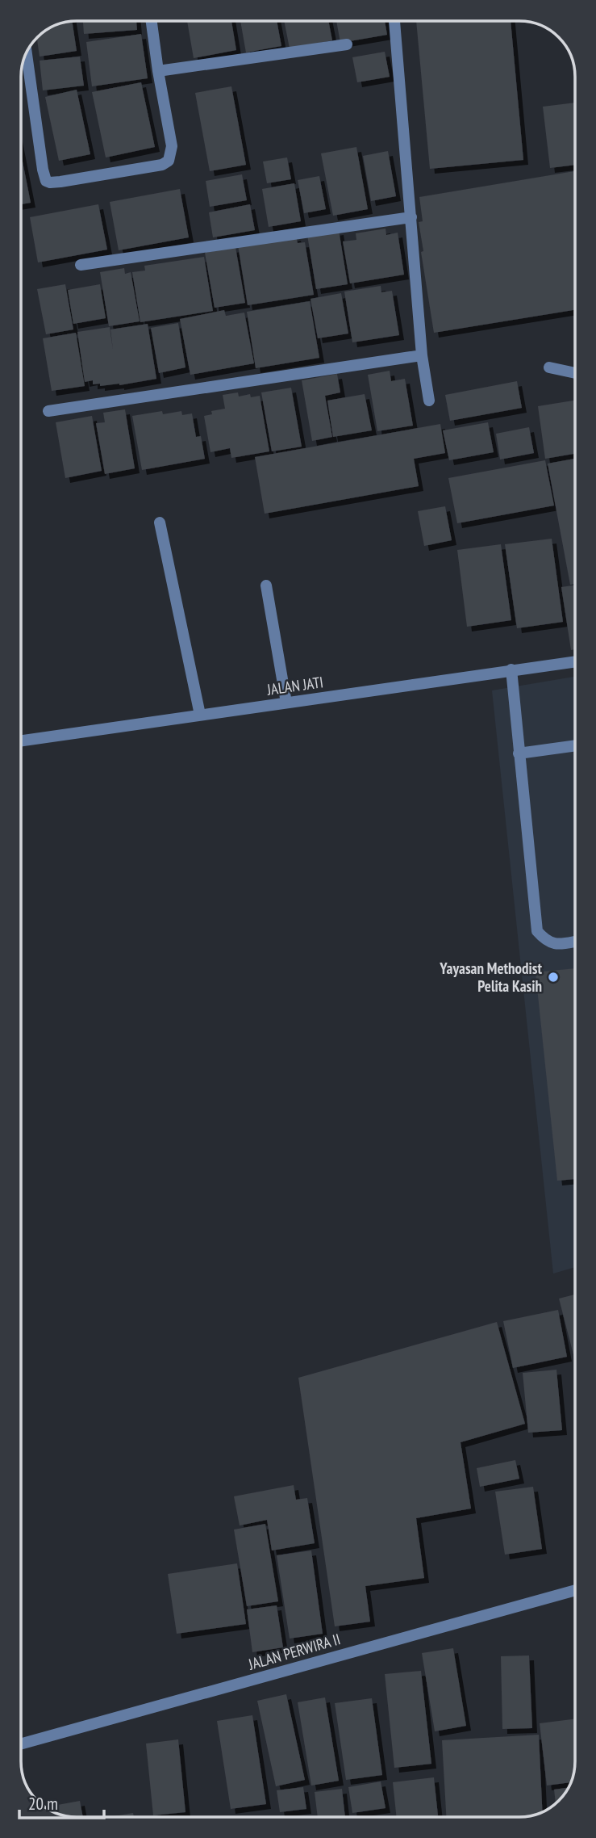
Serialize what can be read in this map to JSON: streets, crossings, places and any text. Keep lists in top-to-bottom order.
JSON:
{
  "streets": {
    "street": ["JALAN JATI", "JALAN PERWIRA II"]
  },
  "places": ["Yayasan Methodist Pelita Kasih"],
  "scale_bar": "20 m"
}
